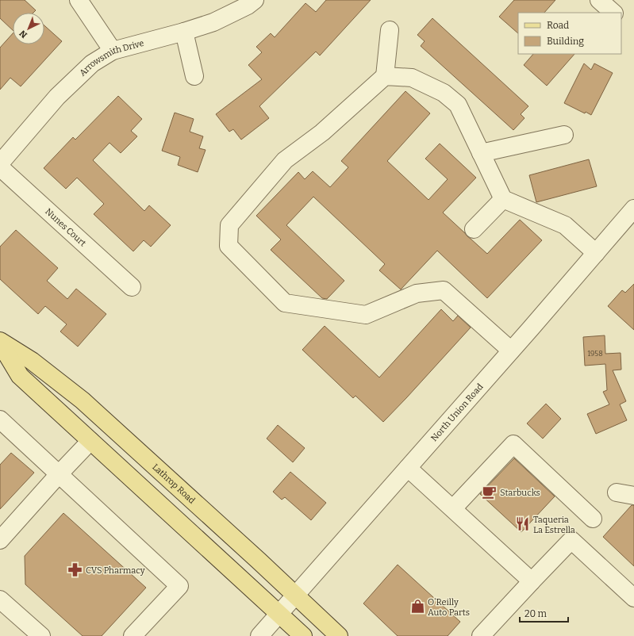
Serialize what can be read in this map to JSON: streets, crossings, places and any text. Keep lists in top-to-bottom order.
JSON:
{
  "streets": {
    "main road": ["Lathrop Road"],
    "street": ["Arrowsmith Drive", "Nunes Court", "North Union Road"]
  },
  "crossings": [
    ["North Union Road", "Lathrop Road"]
  ],
  "places": {
    "cafe": ["Starbucks"],
    "restaurant": ["Taqueria La Estrella"],
    "pharmacy": ["CVS Pharmacy"],
    "shop": ["O'Reilly Auto Parts"]
  },
  "house_numbers": ["1958"],
  "legend": ["Road", "Building"],
  "scale_bar": "20 m",
  "north": "bottom left"
}
